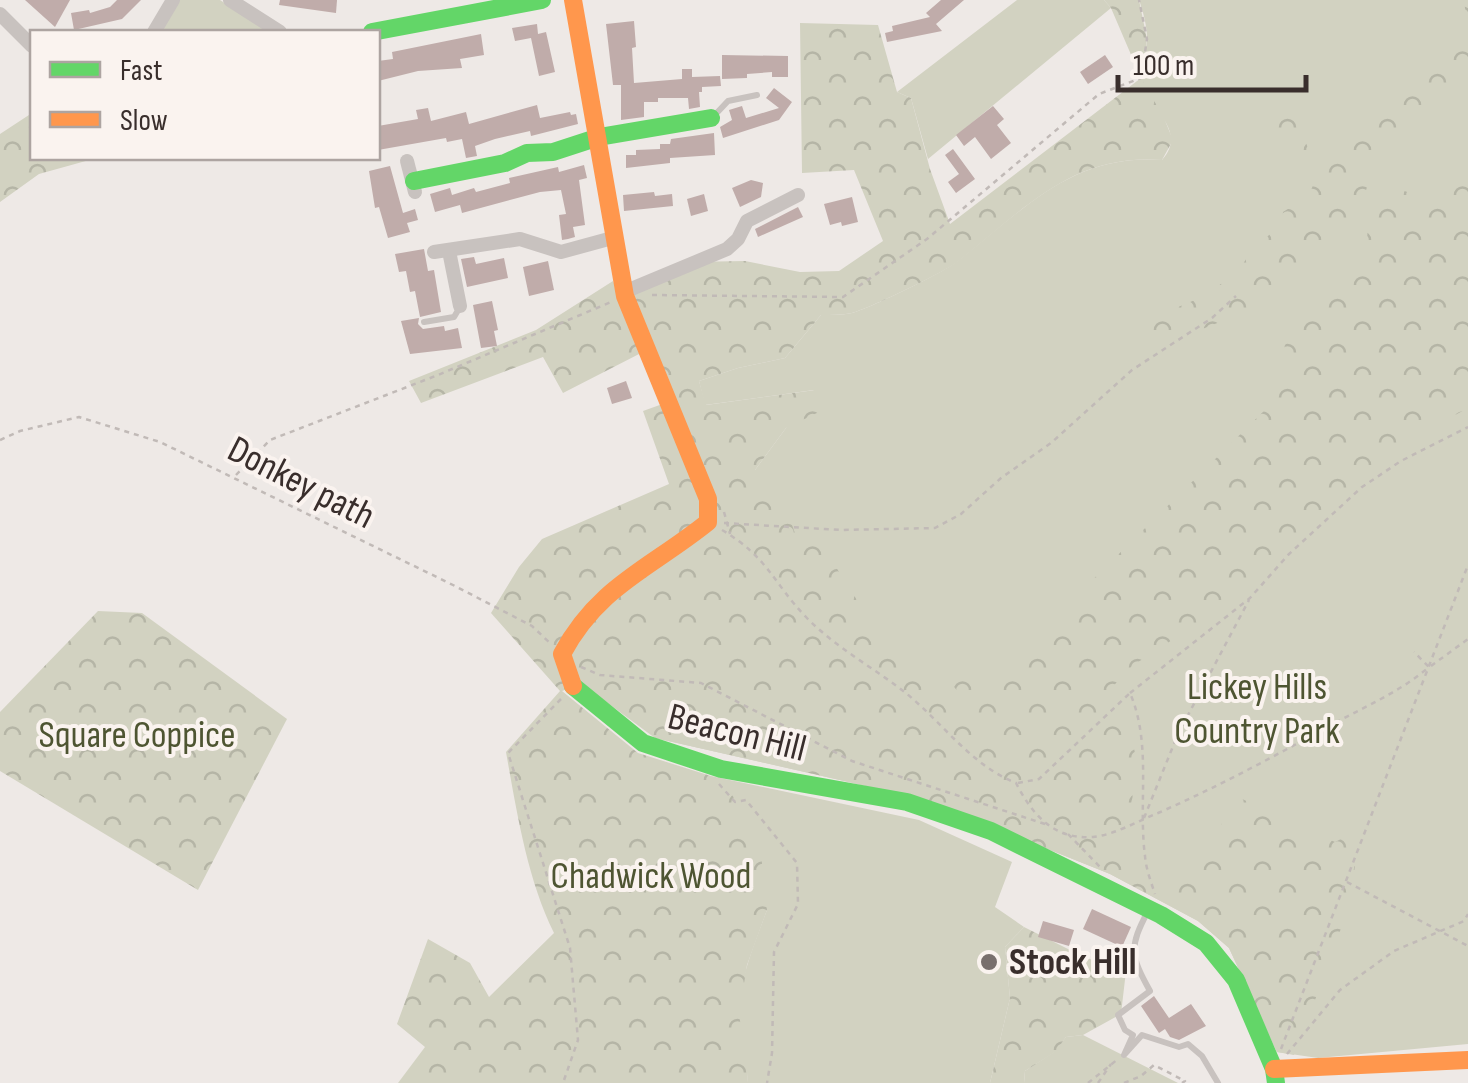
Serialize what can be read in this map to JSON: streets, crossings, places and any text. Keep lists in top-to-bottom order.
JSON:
{
  "streets": {
    "street": ["Beacon Hill"],
    "path": ["Donkey path"]
  },
  "parks": ["Lickey Hills Country Park", "Square Coppice", "Chadwick Wood"],
  "places": ["Stock Hill"],
  "legend": ["Fast", "Slow"],
  "scale_bar": "100 m"
}
